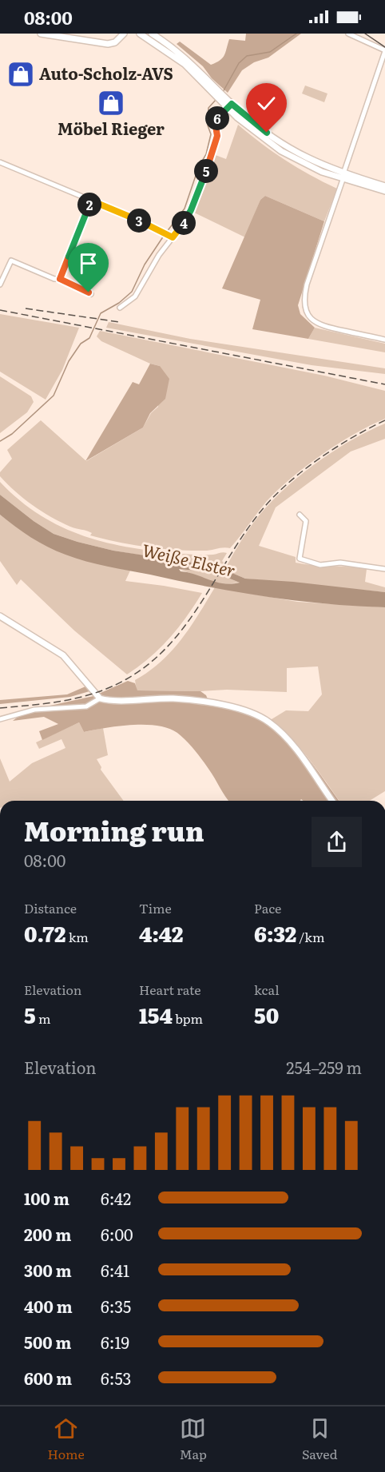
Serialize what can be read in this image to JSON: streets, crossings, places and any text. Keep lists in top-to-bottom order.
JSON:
{
  "water": ["Weiße Elster"],
  "places": {
    "shop": ["Auto-Scholz-AVS", "Möbel Rieger"]
  },
  "page": {
    "status": "08:00",
    "pins": [
      "6",
      "5",
      "2",
      "3",
      "4"
    ],
    "heading": ["Morning run", "08:00"],
    "stats": [
      ["Distance", "0.72 km"],
      ["Time", "4:42"],
      ["Pace", "6:32 /km"],
      ["Elevation", "5 m"],
      ["Heart rate", "154 bpm"],
      ["kcal", "50"]
    ],
    "chart": ["Elevation", "254–259 m"],
    "list": [
      {
        "name": "100 m",
        "note": "6:42"
      },
      {
        "name": "200 m",
        "note": "6:00"
      },
      {
        "name": "300 m",
        "note": "6:41"
      },
      {
        "name": "400 m",
        "note": "6:35"
      },
      {
        "name": "500 m",
        "note": "6:19"
      },
      {
        "name": "600 m",
        "note": "6:53"
      }
    ],
    "tabs": ["Home", "Map", "Saved"]
  }
}
